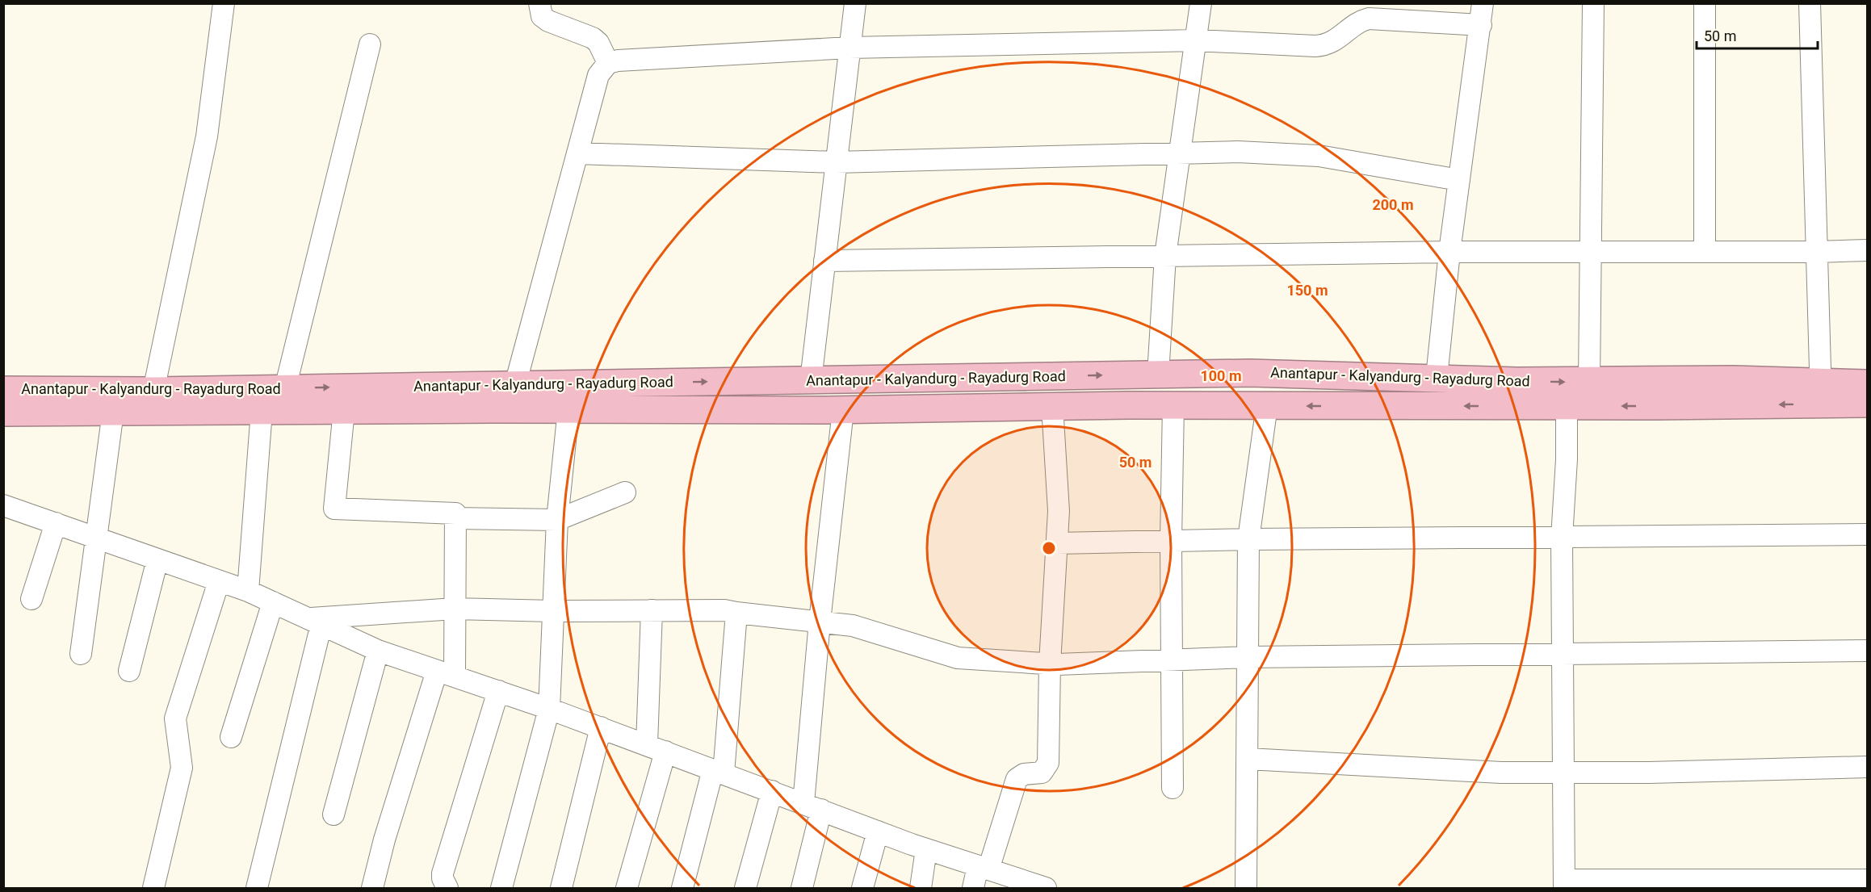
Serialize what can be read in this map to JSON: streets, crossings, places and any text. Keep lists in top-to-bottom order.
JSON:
{
  "streets": {
    "highway": ["Anantapur - Kalyandurg - Rayadurg Road"]
  },
  "scale_bar": "50 m",
  "rings": [
    "200 m",
    "150 m",
    "100 m",
    "50 m"
  ]
}
